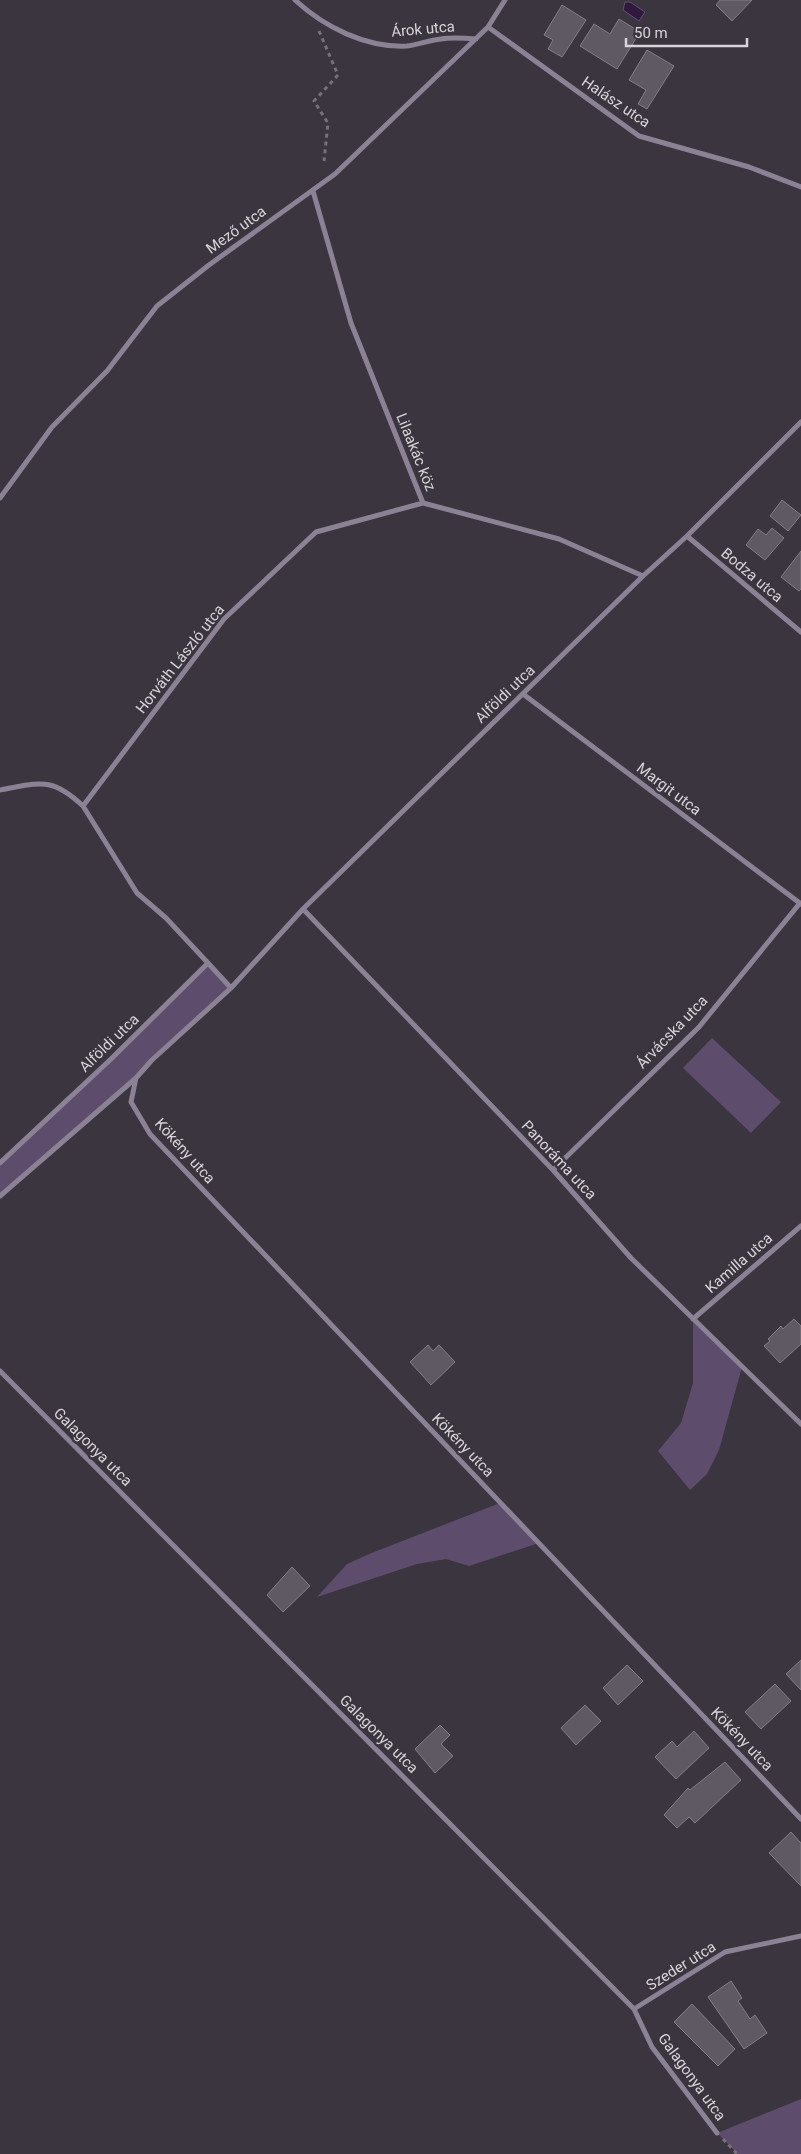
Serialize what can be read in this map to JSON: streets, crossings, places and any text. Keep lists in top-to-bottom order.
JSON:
{
  "streets": {
    "street": [
      "Árok utca",
      "Halász utca",
      "Mező utca",
      "Lilaakác köz",
      "Bodza utca",
      "Horváth László utca",
      "Alföldi utca",
      "Margit utca",
      "Árvácska utca",
      "Kökény utca",
      "Panoráma utca",
      "Kamilla utca",
      "Galagonya utca",
      "Szeder utca"
    ]
  },
  "crossings": [
    ["Árok utca", "Mező utca"],
    ["Halász utca", "Mező utca"],
    ["Mező utca", "Lilaakác köz"],
    ["Lilaakác köz", "Horváth László utca"],
    ["Lilaakác köz", "Alföldi utca"],
    ["Bodza utca", "Alföldi utca"],
    ["Alföldi utca", "Margit utca"],
    ["Alföldi utca", "Kökény utca"],
    ["Alföldi utca", "Panoráma utca"],
    ["Margit utca", "Árvácska utca"],
    ["Árvácska utca", "Panoráma utca"],
    ["Panoráma utca", "Kamilla utca"],
    ["Galagonya utca", "Szeder utca"]
  ],
  "scale_bar": "50 m"
}
